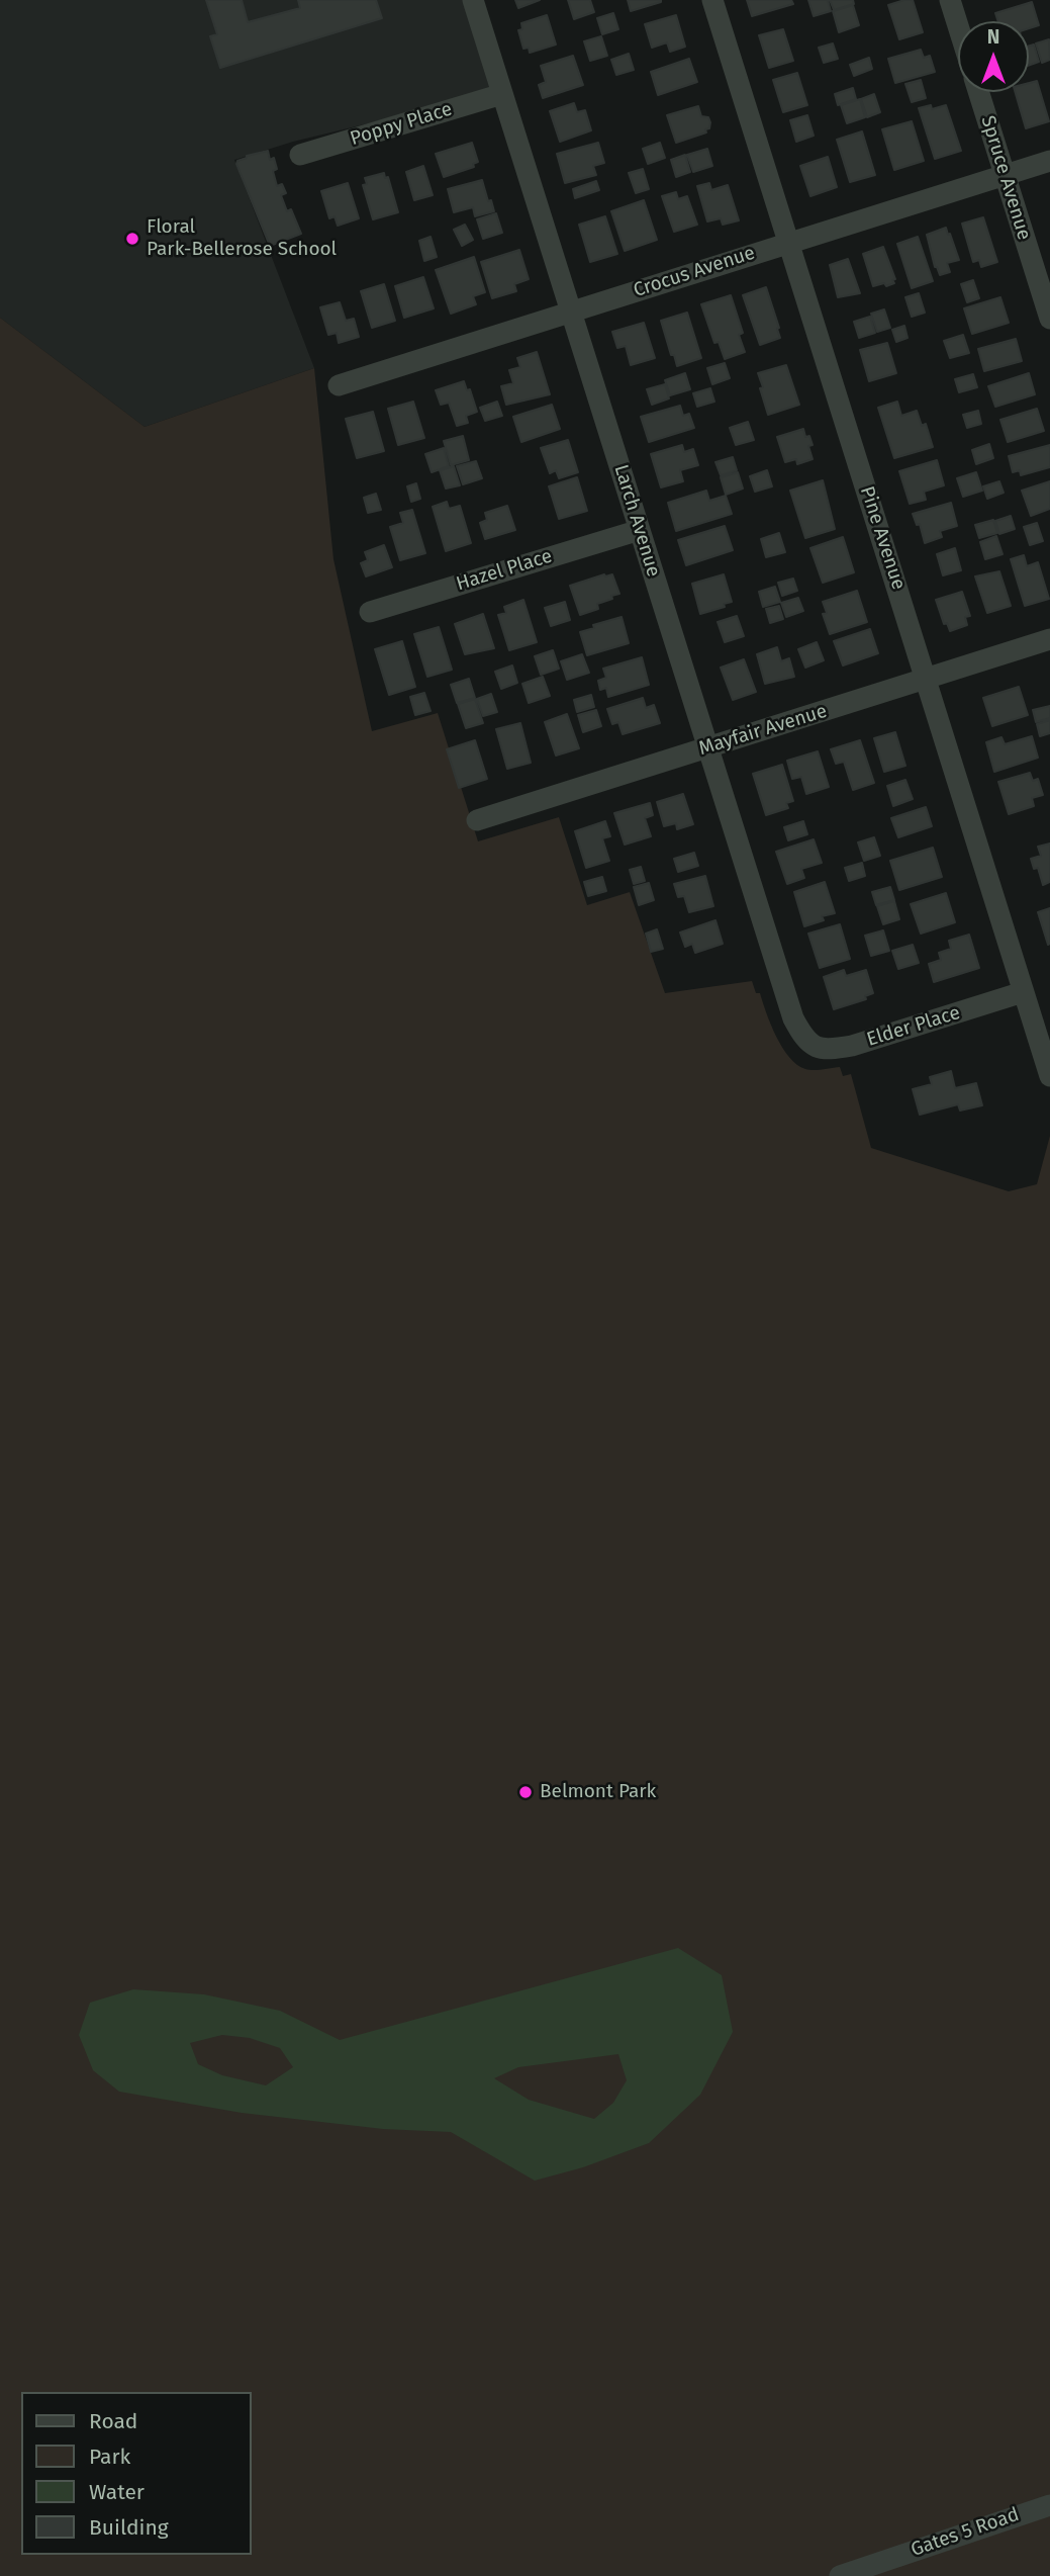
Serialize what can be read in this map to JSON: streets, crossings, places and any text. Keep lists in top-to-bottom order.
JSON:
{
  "streets": {
    "street": [
      "Poppy Place",
      "Spruce Avenue",
      "Crocus Avenue",
      "Larch Avenue",
      "Pine Avenue",
      "Hazel Place",
      "Mayfair Avenue",
      "Elder Place",
      "Gates 5 Road"
    ]
  },
  "crossings": [
    ["Poppy Place", "Larch Avenue"],
    ["Spruce Avenue", "Crocus Avenue"],
    ["Crocus Avenue", "Larch Avenue"],
    ["Crocus Avenue", "Pine Avenue"],
    ["Larch Avenue", "Hazel Place"],
    ["Larch Avenue", "Mayfair Avenue"],
    ["Larch Avenue", "Elder Place"],
    ["Pine Avenue", "Mayfair Avenue"],
    ["Pine Avenue", "Elder Place"]
  ],
  "places": ["Floral Park-Bellerose School", "Belmont Park"],
  "legend": [
    "Road",
    "Park",
    "Water",
    "Building"
  ],
  "north": "top"
}
